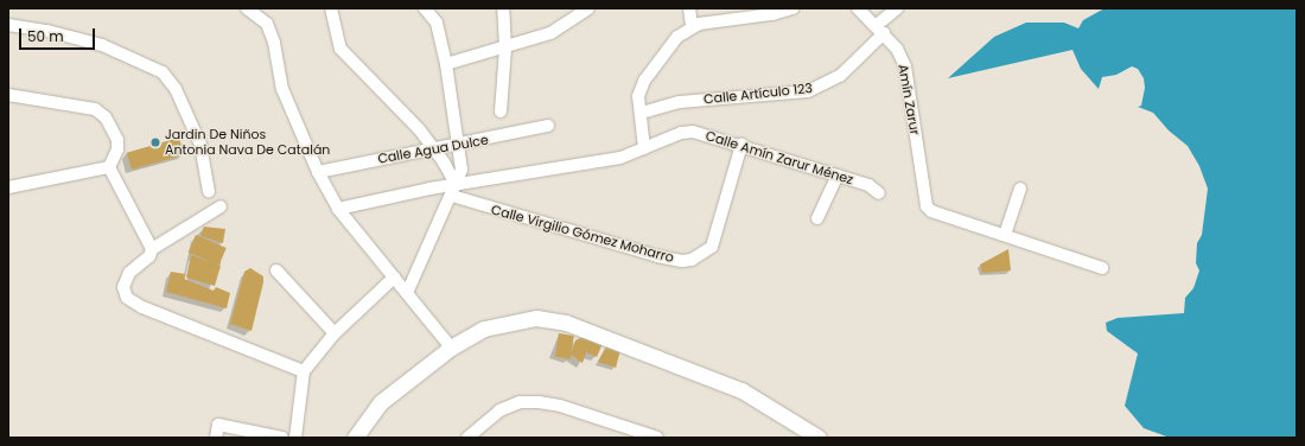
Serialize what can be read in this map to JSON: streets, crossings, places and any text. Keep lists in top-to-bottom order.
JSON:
{
  "streets": {
    "street": [
      "Calle Artículo 123",
      "Amín Zarur",
      "Calle Agua Dulce",
      "Calle Amín Zarur Ménez",
      "Calle Virgilio Gómez Moharro"
    ]
  },
  "crossings": [
    ["Calle Artículo 123", "Amín Zarur"],
    ["Calle Amín Zarur Ménez", "Calle Virgilio Gómez Moharro"]
  ],
  "places": ["Jardin De Niños Antonia Nava De Catalán"],
  "scale_bar": "50 m"
}
